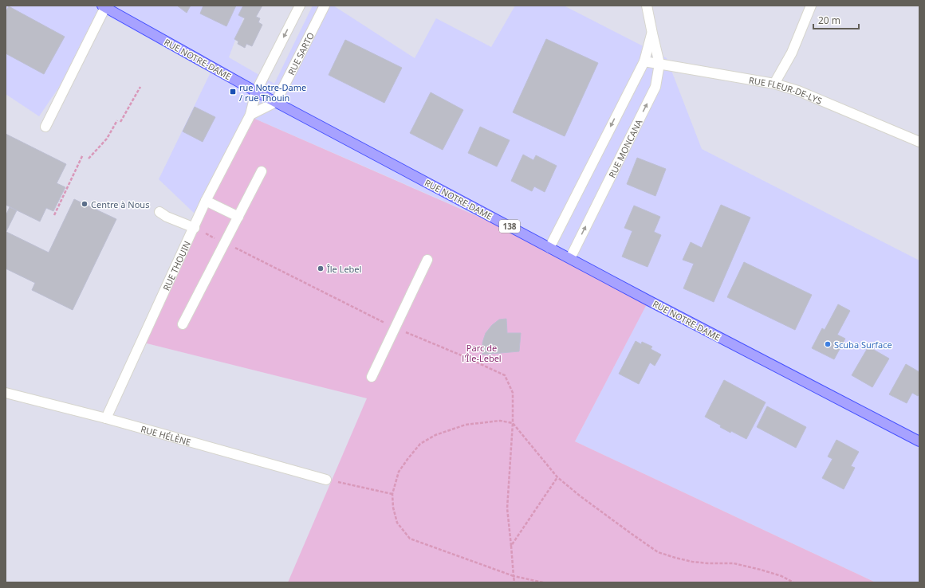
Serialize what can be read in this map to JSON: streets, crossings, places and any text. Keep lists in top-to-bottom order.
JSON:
{
  "streets": {
    "main road": ["RUE NOTRE-DAME", "138"],
    "street": [
      "RUE SARTO",
      "RUE FLEUR-DE-LYS",
      "RUE MONCANA",
      "RUE THOUIN",
      "RUE HÉLÈNE"
    ]
  },
  "crossings": [
    ["RUE SARTO", "RUE NOTRE-DAME"],
    ["RUE NOTRE-DAME", "RUE MONCANA"],
    ["RUE NOTRE-DAME", "RUE THOUIN"],
    ["RUE FLEUR-DE-LYS", "RUE MONCANA"],
    ["RUE THOUIN", "RUE HÉLÈNE"]
  ],
  "parks": ["Parc de l'Île-Lebel"],
  "places": {
    "transit": ["rue Notre-Dame / rue Thouin"],
    "other": ["Centre à Nous", "Île Lebel", "Scuba Surface"]
  },
  "scale_bar": "20 m"
}
